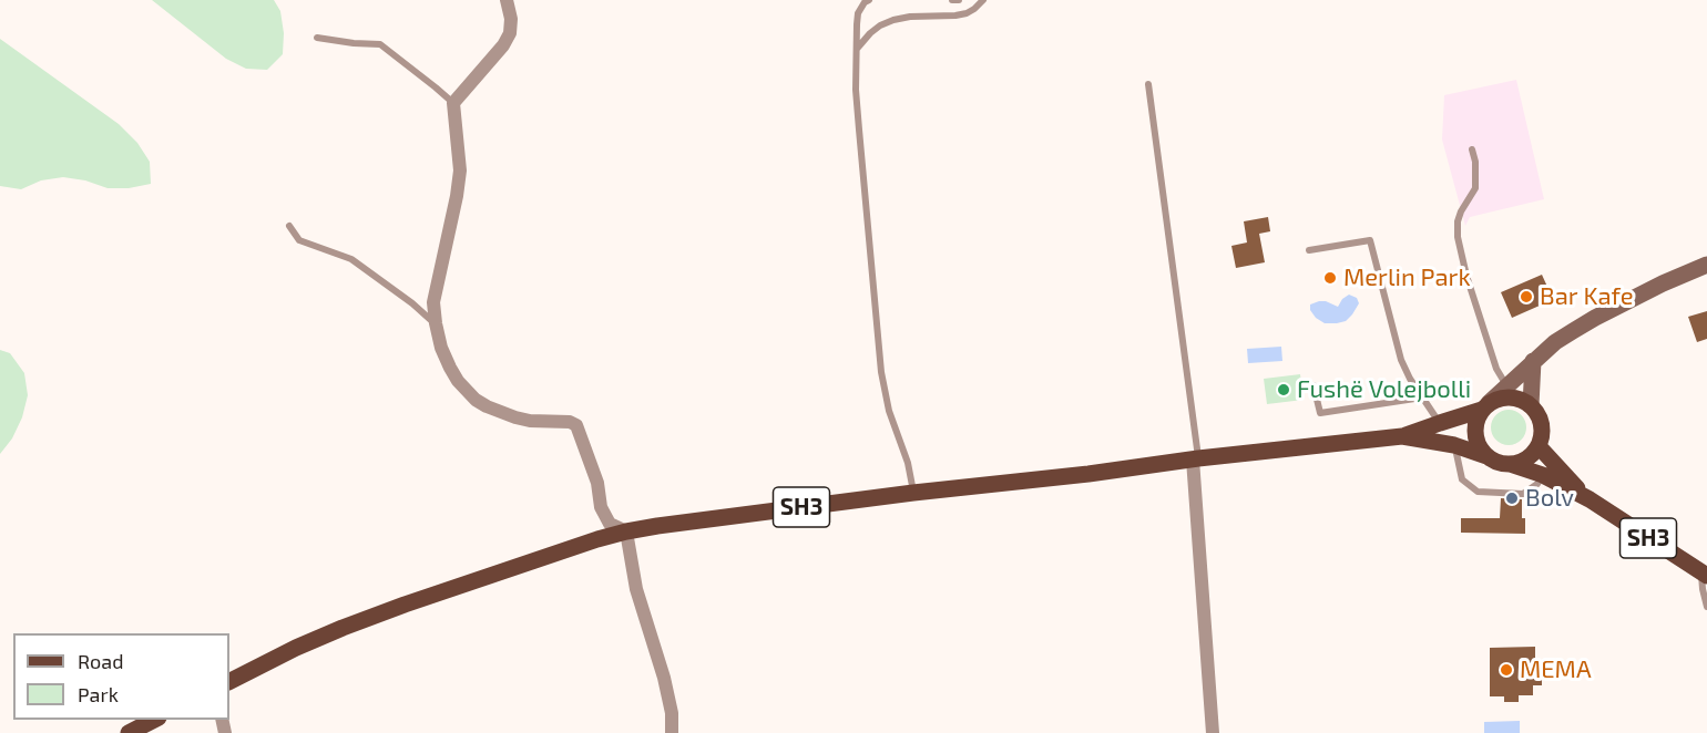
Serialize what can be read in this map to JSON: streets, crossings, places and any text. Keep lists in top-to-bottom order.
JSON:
{
  "streets": {
    "main road": ["SH3"]
  },
  "places": [
    "Merlin Park",
    "Bar Kafe",
    "Fushë Volejbolli",
    "Bolv",
    "MEMA"
  ],
  "legend": ["Road", "Park"]
}
